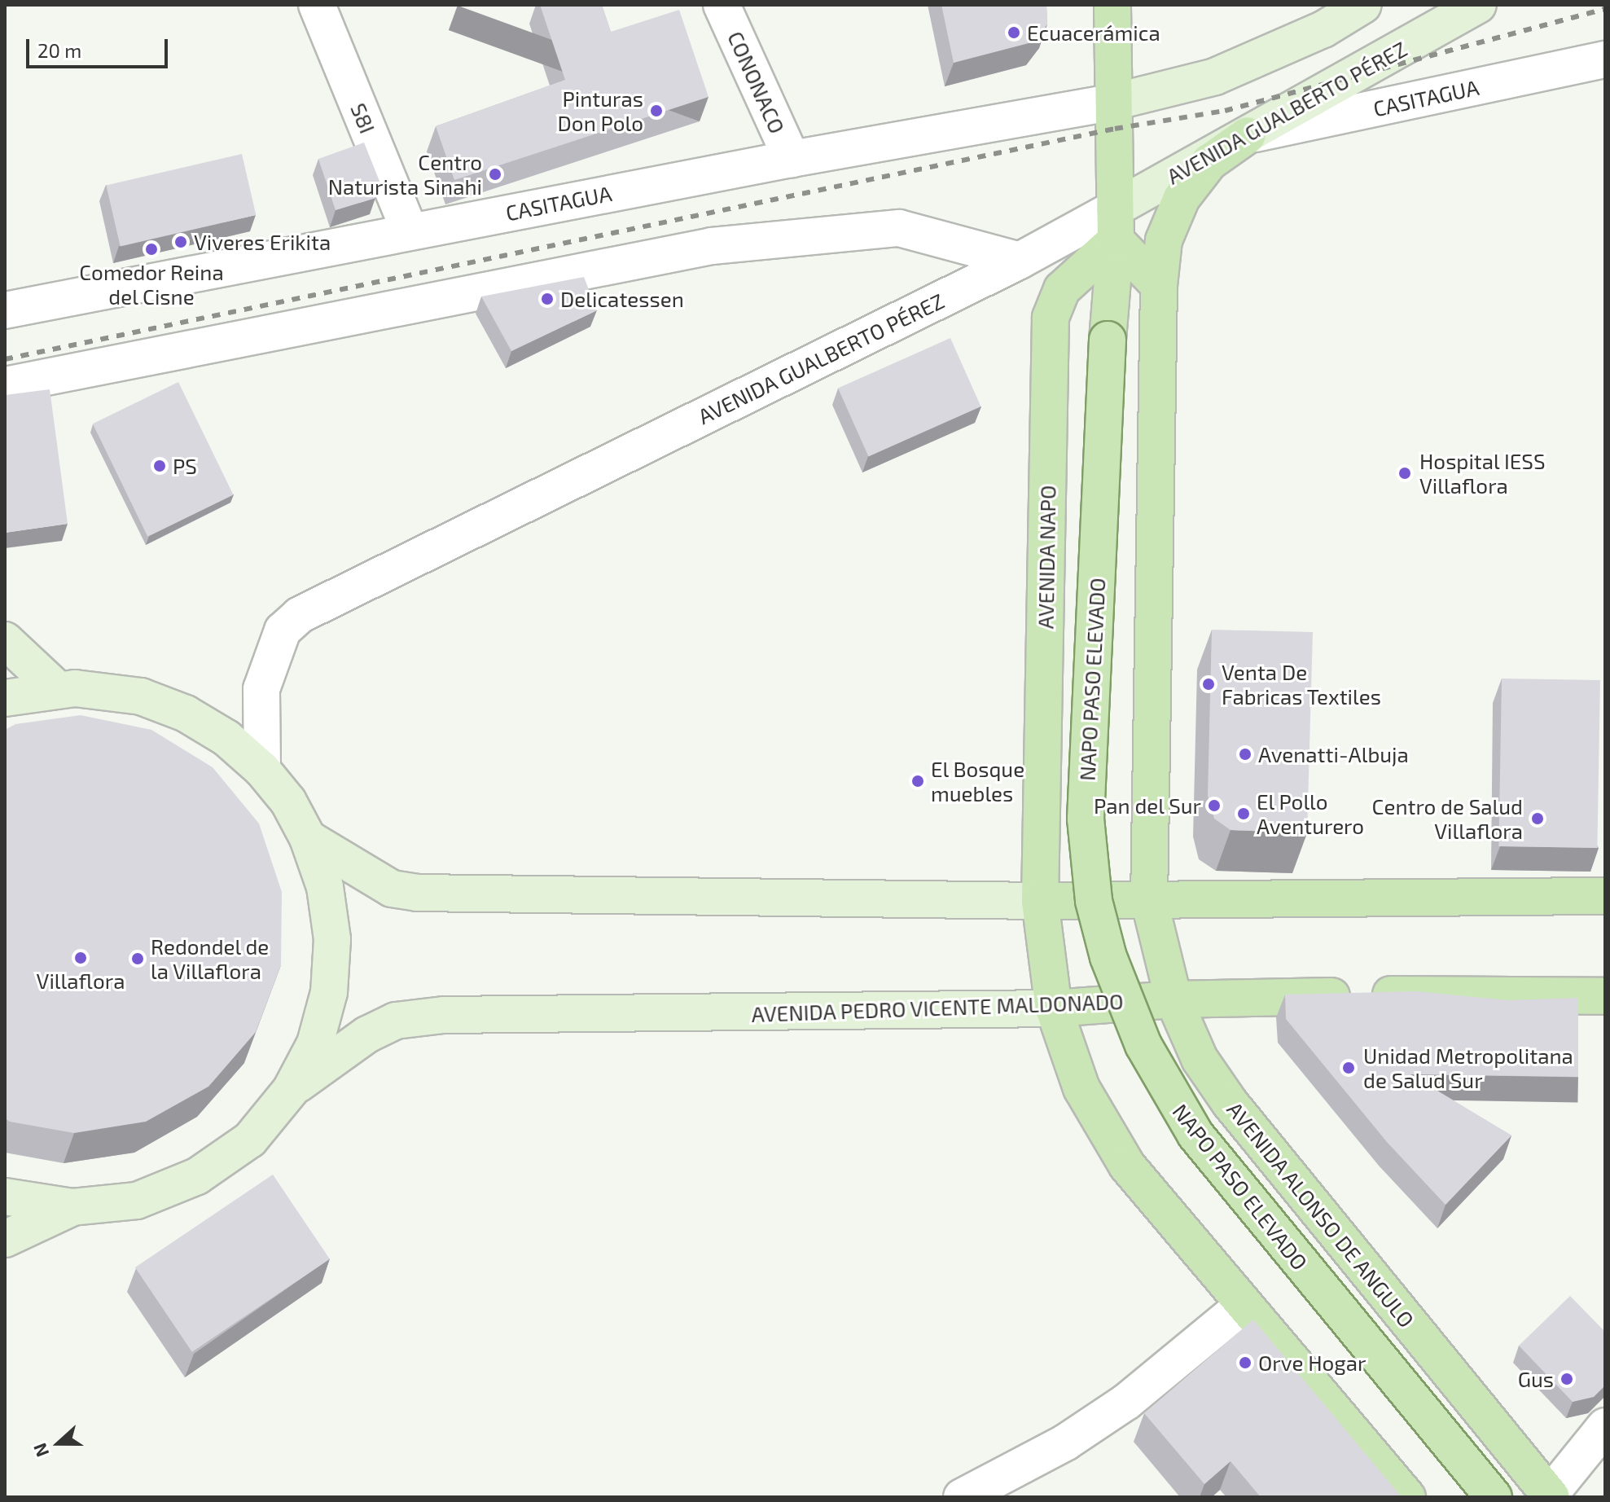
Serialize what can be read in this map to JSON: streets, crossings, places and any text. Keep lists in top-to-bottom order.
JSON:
{
  "streets": {
    "main road": [
      "AVENIDA GUALBERTO PÉREZ",
      "AVENIDA NAPO",
      "NAPO PASO ELEVADO",
      "AVENIDA PEDRO VICENTE MALDONADO",
      "AVENIDA ALONSO DE ANGULO"
    ],
    "street": ["CONONACO", "CASITAGUA", "S8I"]
  },
  "crossings": [
    ["CONONACO", "CASITAGUA"],
    ["CASITAGUA", "AVENIDA GUALBERTO PÉREZ"],
    ["CASITAGUA", "S8I"],
    ["AVENIDA GUALBERTO PÉREZ", "AVENIDA NAPO"],
    ["AVENIDA GUALBERTO PÉREZ", "NAPO PASO ELEVADO"],
    ["AVENIDA NAPO", "NAPO PASO ELEVADO"],
    ["AVENIDA PEDRO VICENTE MALDONADO", "AVENIDA ALONSO DE ANGULO"]
  ],
  "places": [
    "Ecuacerámica",
    "Pinturas Don Polo",
    "Centro Naturista Sinahi",
    "Viveres Erikita",
    "Comedor Reina del Cisne",
    "Delicatessen",
    "PS",
    "Hospital IESS Villaflora",
    "Venta De Fabricas Textiles",
    "Avenatti-Albuja",
    "El Bosque muebles",
    "Pan del Sur",
    "El Pollo Aventurero",
    "Centro de Salud Villaflora",
    "Villaflora",
    "Redondel de la Villaflora",
    "Unidad Metropolitana de Salud Sur",
    "Orve Hogar",
    "Gus"
  ],
  "scale_bar": "20 m",
  "north": "left"
}
